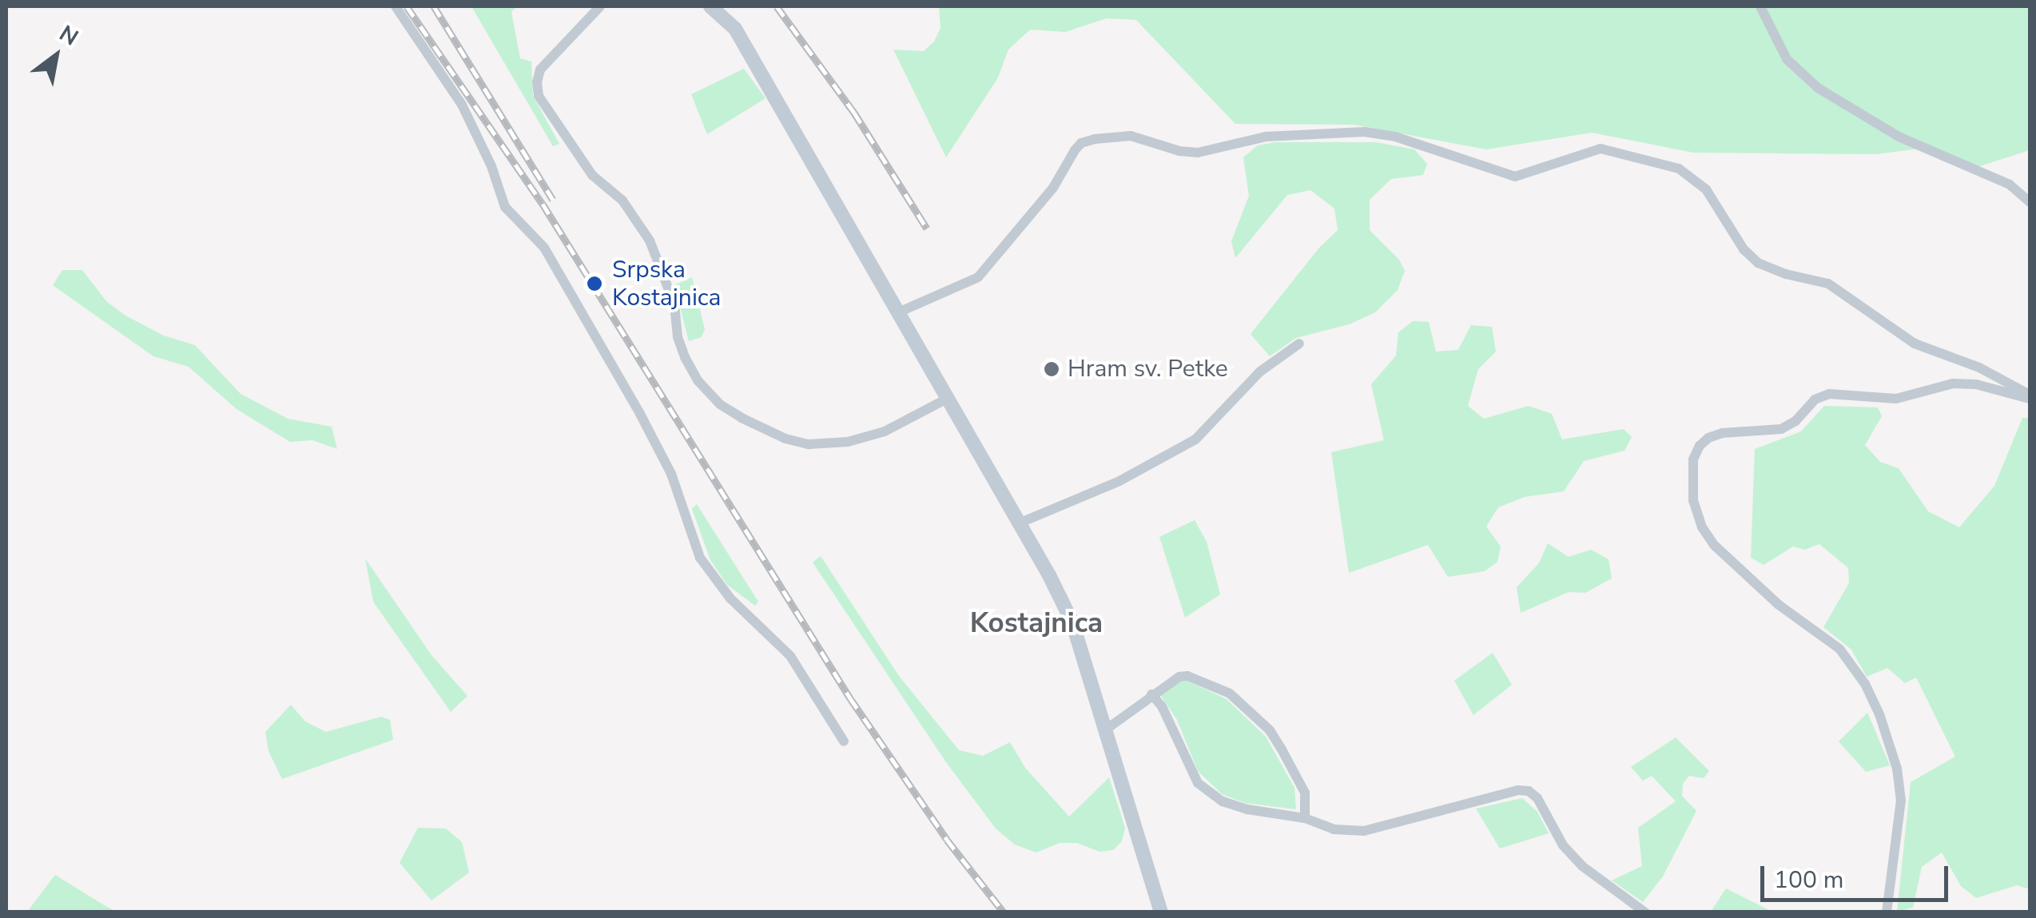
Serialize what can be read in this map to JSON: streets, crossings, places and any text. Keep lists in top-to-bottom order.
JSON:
{
  "districts": ["Kostajnica"],
  "places": ["Srpska Kostajnica", "Hram sv. Petke"],
  "scale_bar": "100 m",
  "north": "top right"
}
